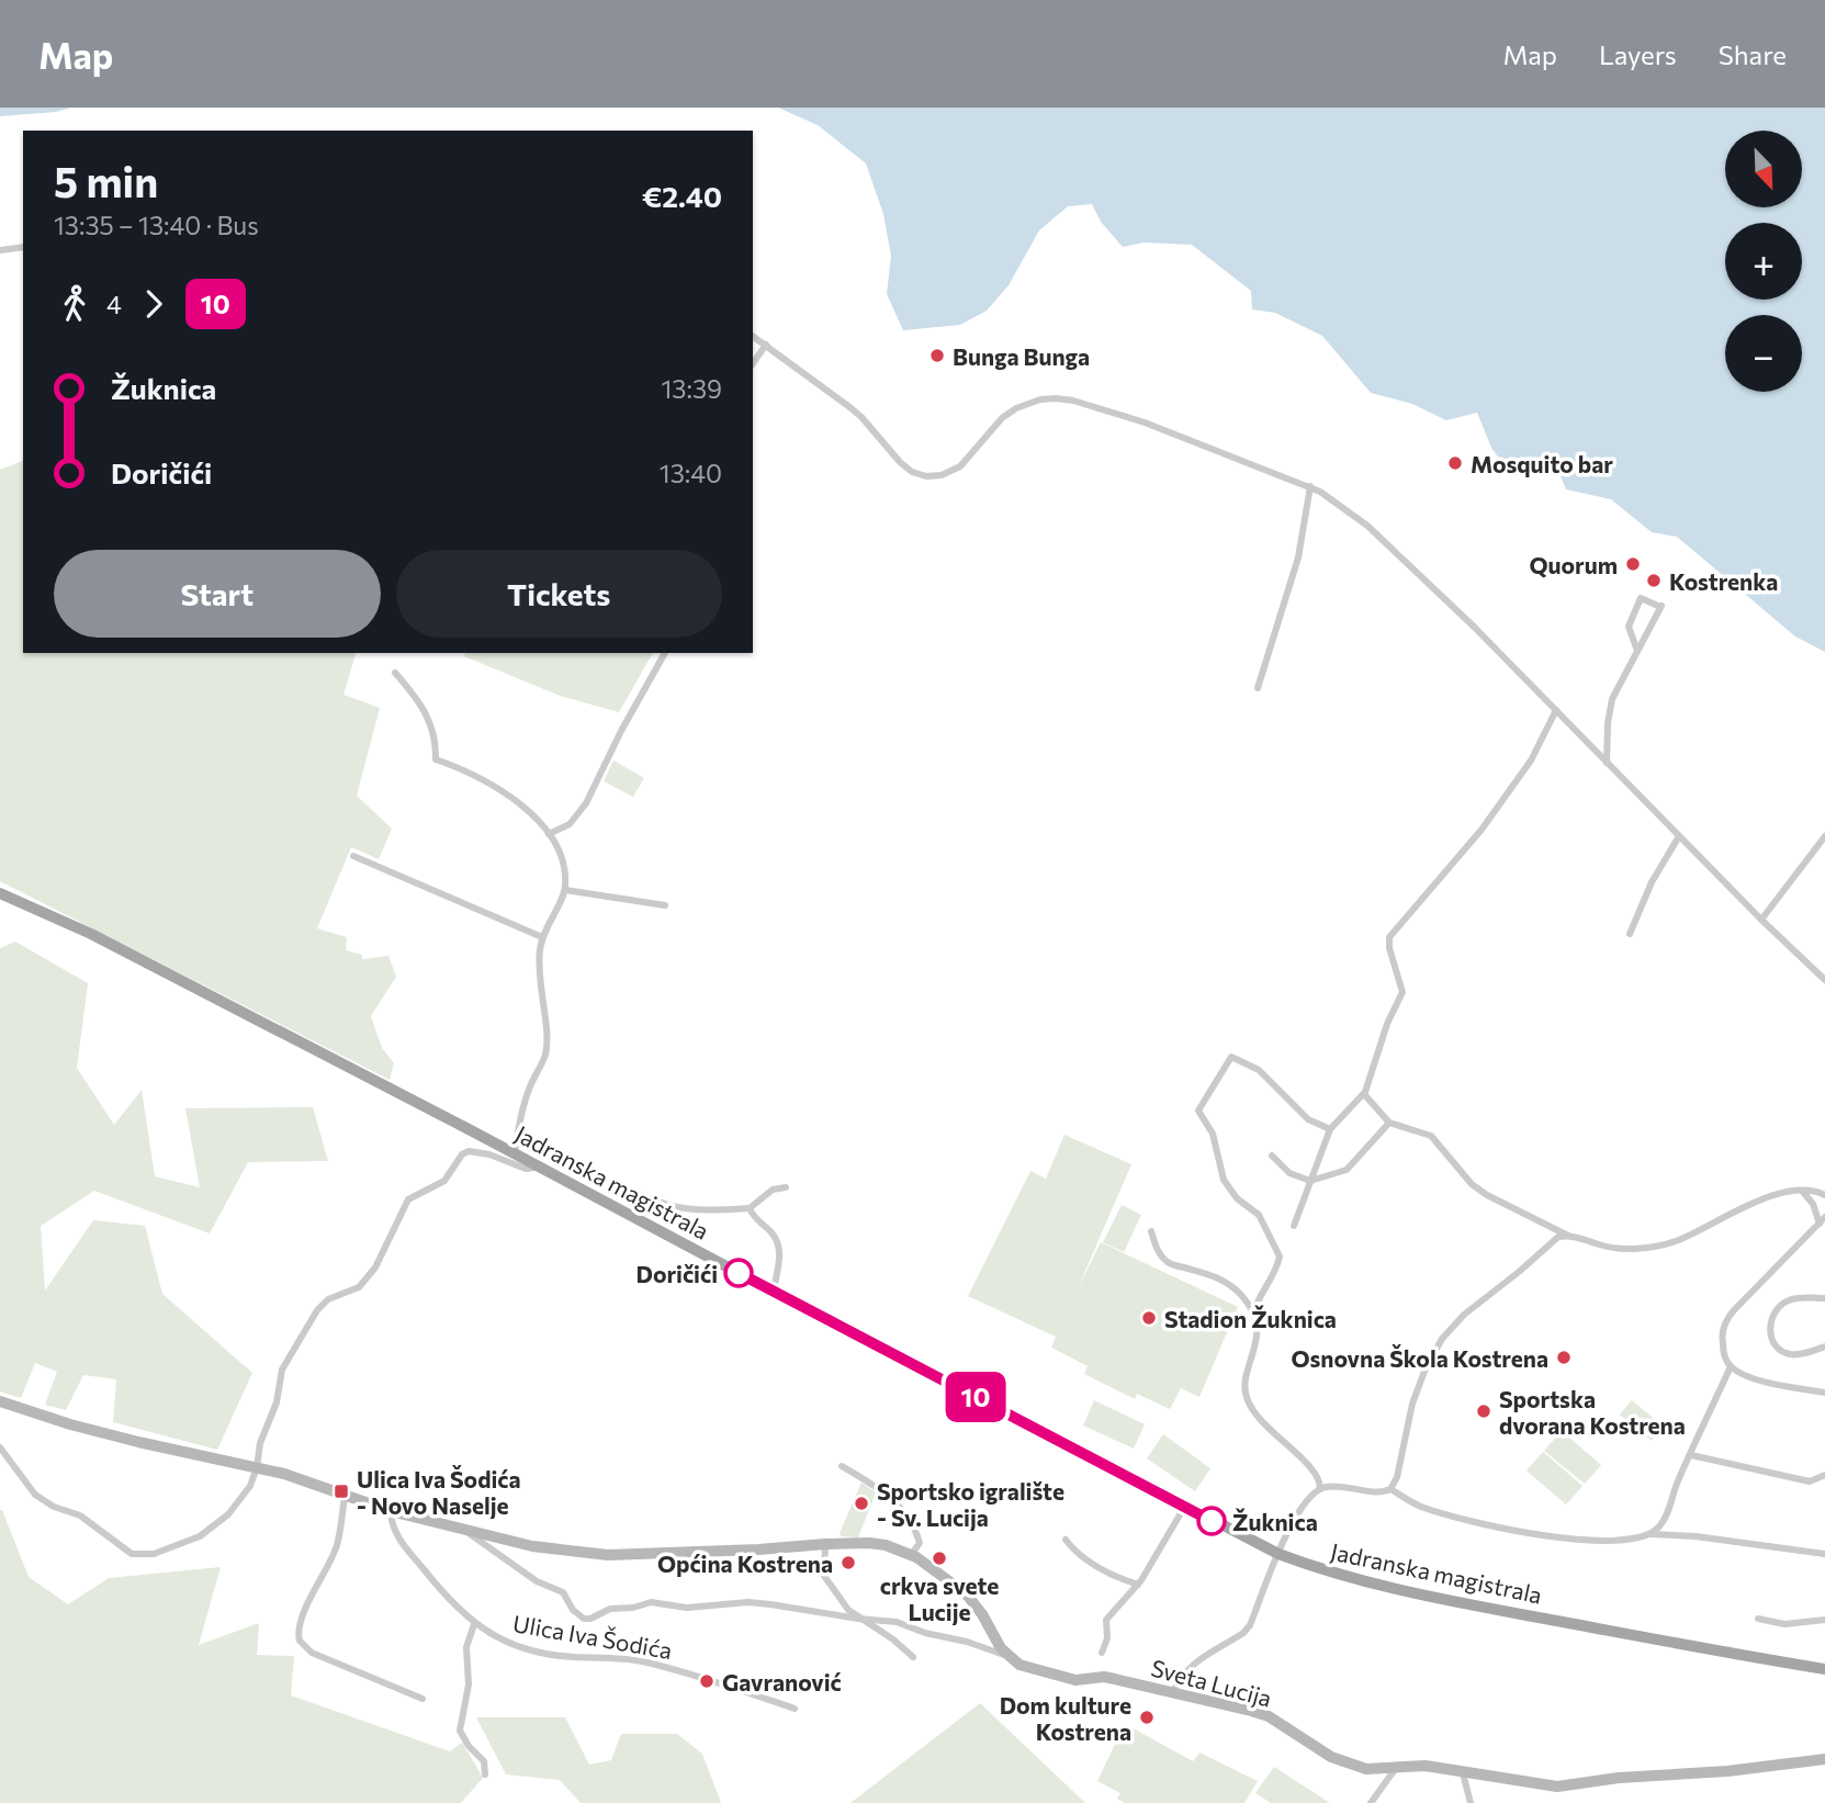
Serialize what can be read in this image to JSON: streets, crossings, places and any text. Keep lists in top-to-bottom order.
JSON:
{
  "streets": {
    "main road": ["Jadranska magistrala"],
    "street": ["Ulica Iva Šodića", "Sveta Lucija"]
  },
  "crossings": [
    ["Ulica Iva Šodića", "Sveta Lucija"]
  ],
  "places": {
    "other": [
      "Bunga Bunga",
      "Mosquito bar",
      "Quorum",
      "Kostrenka",
      "Doričići",
      "Stadion Žuknica",
      "Osnovna Škola Kostrena",
      "Sportska dvorana Kostrena",
      "Sportsko igralište - Sv. Lucija",
      "Žuknica",
      "crkva svete Lucije",
      "Općina Kostrena",
      "Gavranović",
      "Dom kulture Kostrena"
    ],
    "transit": ["Ulica Iva Šodića - Novo Naselje"]
  },
  "lines": ["bus line 10"],
  "north": "bottom right",
  "page": {
    "header": "Map",
    "nav": ["Map", "Layers", "Share"],
    "on_map": "10",
    "map_buttons": ["+", "−"],
    "heading": ["5 min", "13:35 – 13:40 · Bus", "€2.40"],
    "legs": ["4", "10"],
    "list": [
      {
        "name": "Žuknica",
        "value": "13:39"
      },
      {
        "name": "Doričići",
        "value": "13:40"
      }
    ],
    "buttons": ["Start", "Tickets"]
  }
}
